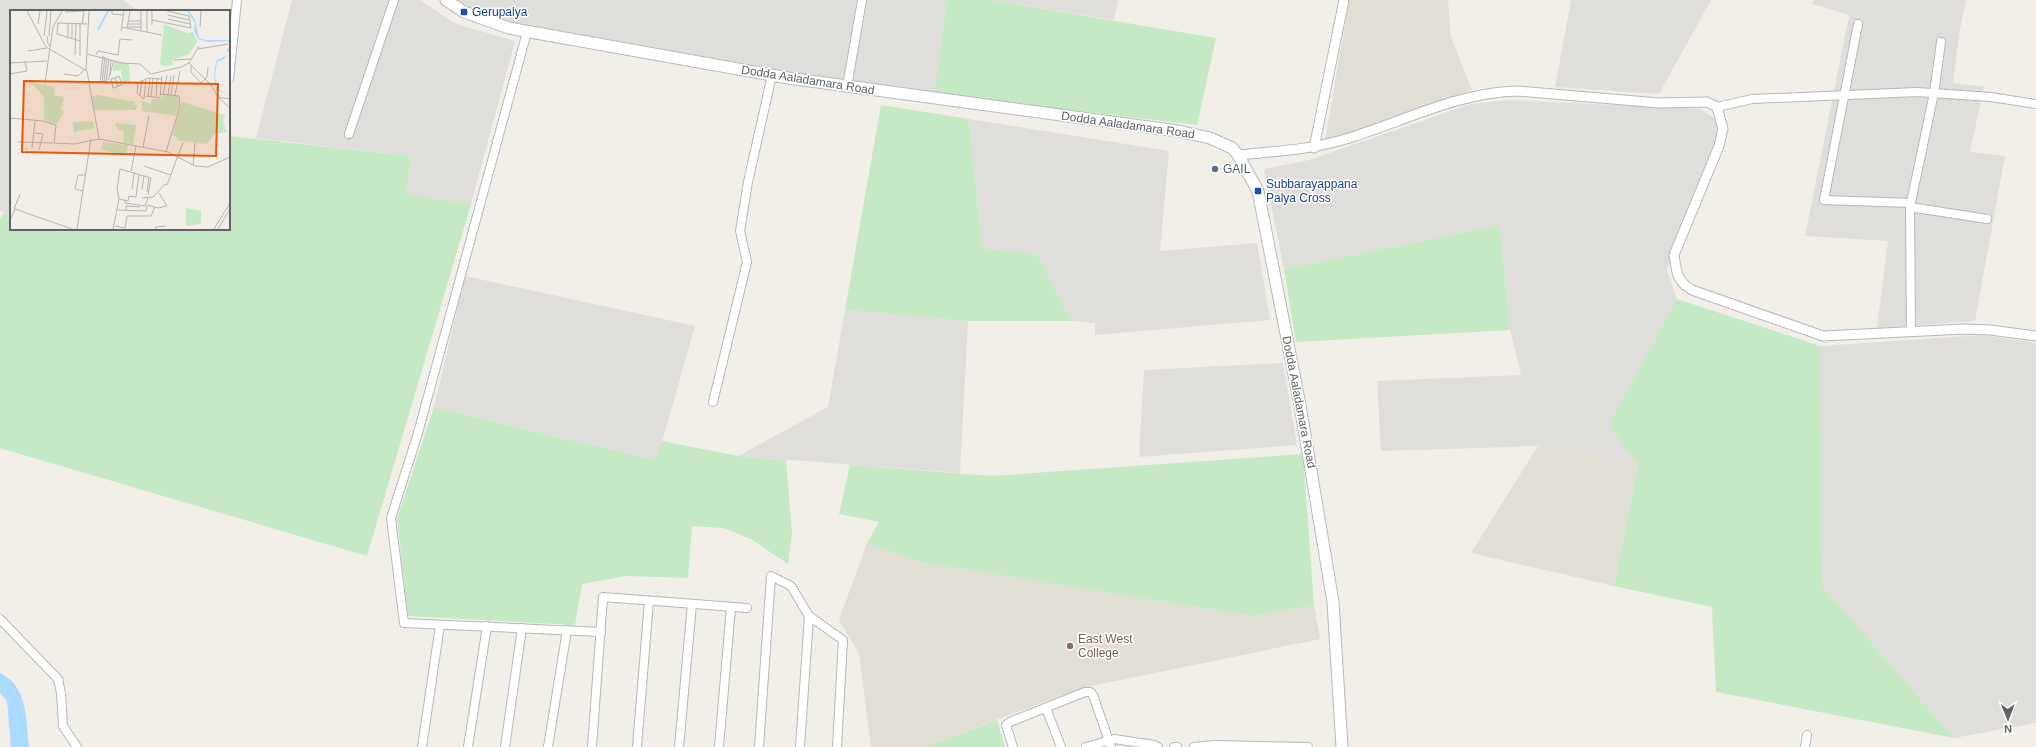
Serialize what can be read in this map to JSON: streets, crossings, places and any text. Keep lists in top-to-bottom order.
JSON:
{
  "streets": {
    "main road": ["Dodda Aaladamara Road"]
  },
  "places": {
    "transit": ["Gerupalya", "Subbarayappana Palya Cross"],
    "other": ["GAIL", "East West College"]
  },
  "north": "bottom"
}
